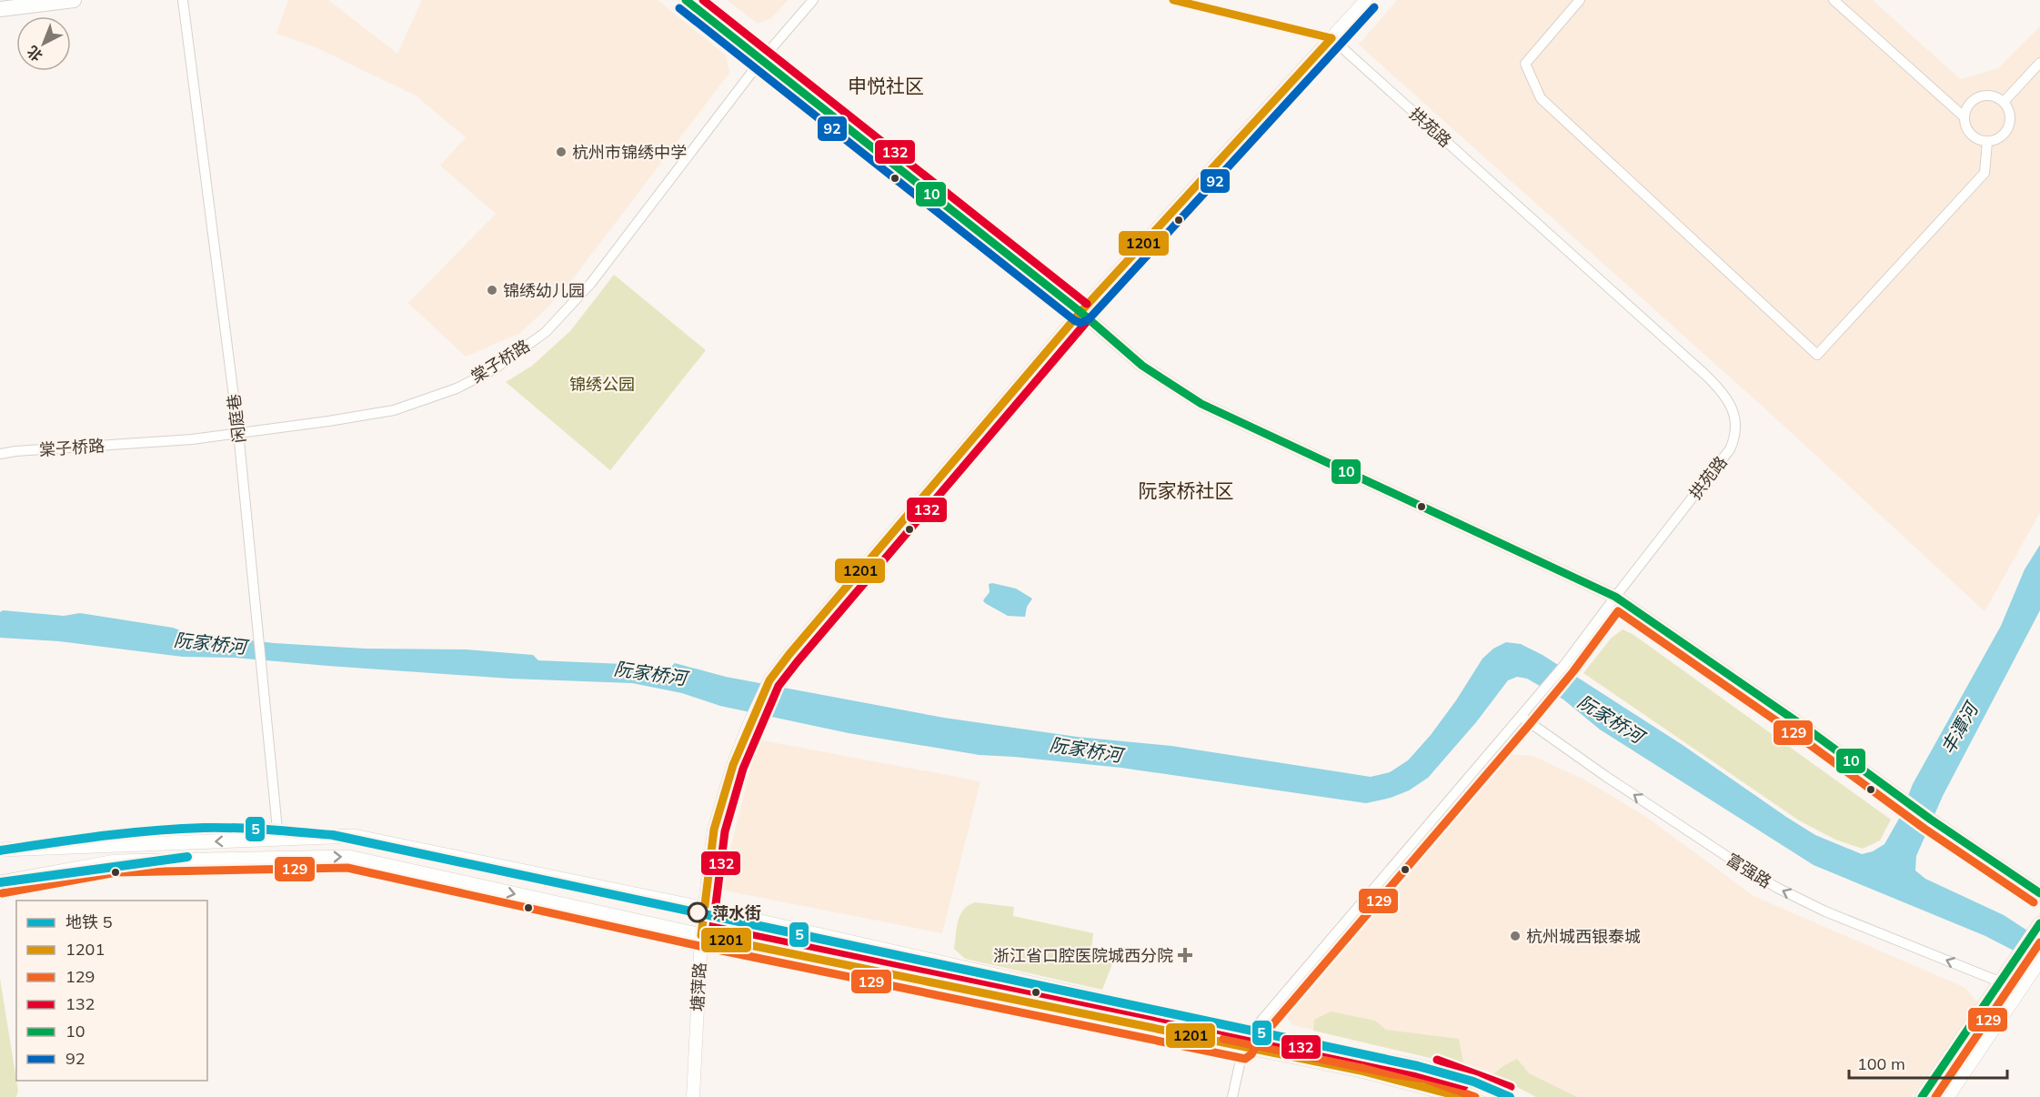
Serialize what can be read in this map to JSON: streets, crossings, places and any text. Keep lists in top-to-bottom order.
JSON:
{
  "streets": {
    "street": [
      "拱苑路",
      "棠子桥路",
      "闲庭巷",
      "富强路",
      "塘萍路"
    ]
  },
  "crossings": [
    ["拱苑路", "富强路"],
    ["拱苑路", "塘萍路"],
    ["棠子桥路", "闲庭巷"]
  ],
  "one_way": ["富强路"],
  "districts": ["申悦社区", "阮家桥社区"],
  "water": ["阮家桥河", "丰潭河"],
  "parks": ["锦绣公园"],
  "places": {
    "other": [
      "杭州市锦绣中学",
      "锦绣幼儿园",
      "萍水街",
      "杭州城西银泰城"
    ],
    "health": ["浙江省口腔医院城西分院"]
  },
  "lines": [
    "transit line 1201",
    "transit line 132",
    "transit line 10",
    "transit line 92",
    "transit line 129",
    "metro line 5"
  ],
  "legend": [
    "地铁 5",
    "1201",
    "129",
    "132",
    "10",
    "92"
  ],
  "scale_bar": "100 m",
  "north": "bottom left"
}
